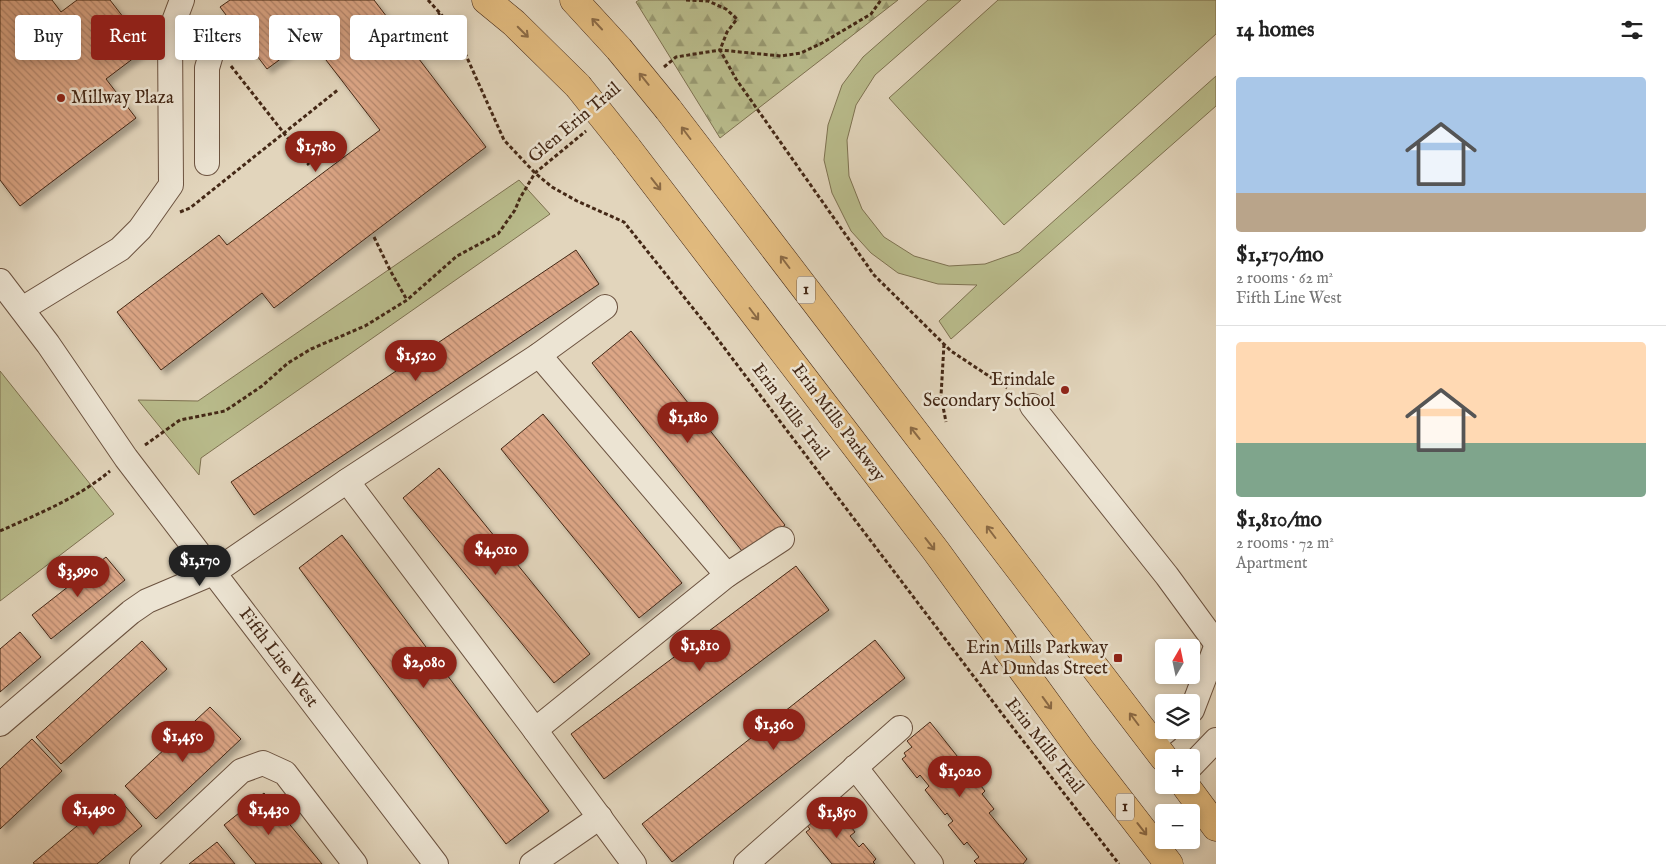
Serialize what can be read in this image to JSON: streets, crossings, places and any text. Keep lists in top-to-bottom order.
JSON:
{
  "streets": {
    "main road": ["1", "Erin Mills Parkway"],
    "street": ["Fifth Line West"],
    "path": ["Glen Erin Trail", "Erin Mills Trail"]
  },
  "crossings": [
    ["Glen Erin Trail", "Erin Mills Trail"]
  ],
  "places": {
    "other": ["Millway Plaza", "Erindale Secondary School"],
    "transit": ["Erin Mills Parkway At Dundas Street"]
  },
  "north": "top",
  "page": {
    "heading": "14 homes",
    "chip": [
      "Buy",
      "Rent",
      "Filters",
      "New",
      "Apartment"
    ],
    "list": [
      {
        "name": "$1,170/mo",
        "note": "2 rooms · 62 m² · Fifth Line West"
      },
      {
        "name": "$1,810/mo",
        "note": "2 rooms · 72 m² · Apartment"
      }
    ],
    "price": [
      "$1,780",
      "$1,520",
      "$1,180",
      "$4,010",
      "$1,170",
      "$3,990",
      "$1,810",
      "$2,080",
      "$1,360",
      "$1,450",
      "$1,020",
      "$1,490",
      "$1,430",
      "$1,850"
    ],
    "map_buttons": ["+", "−"]
  }
}
